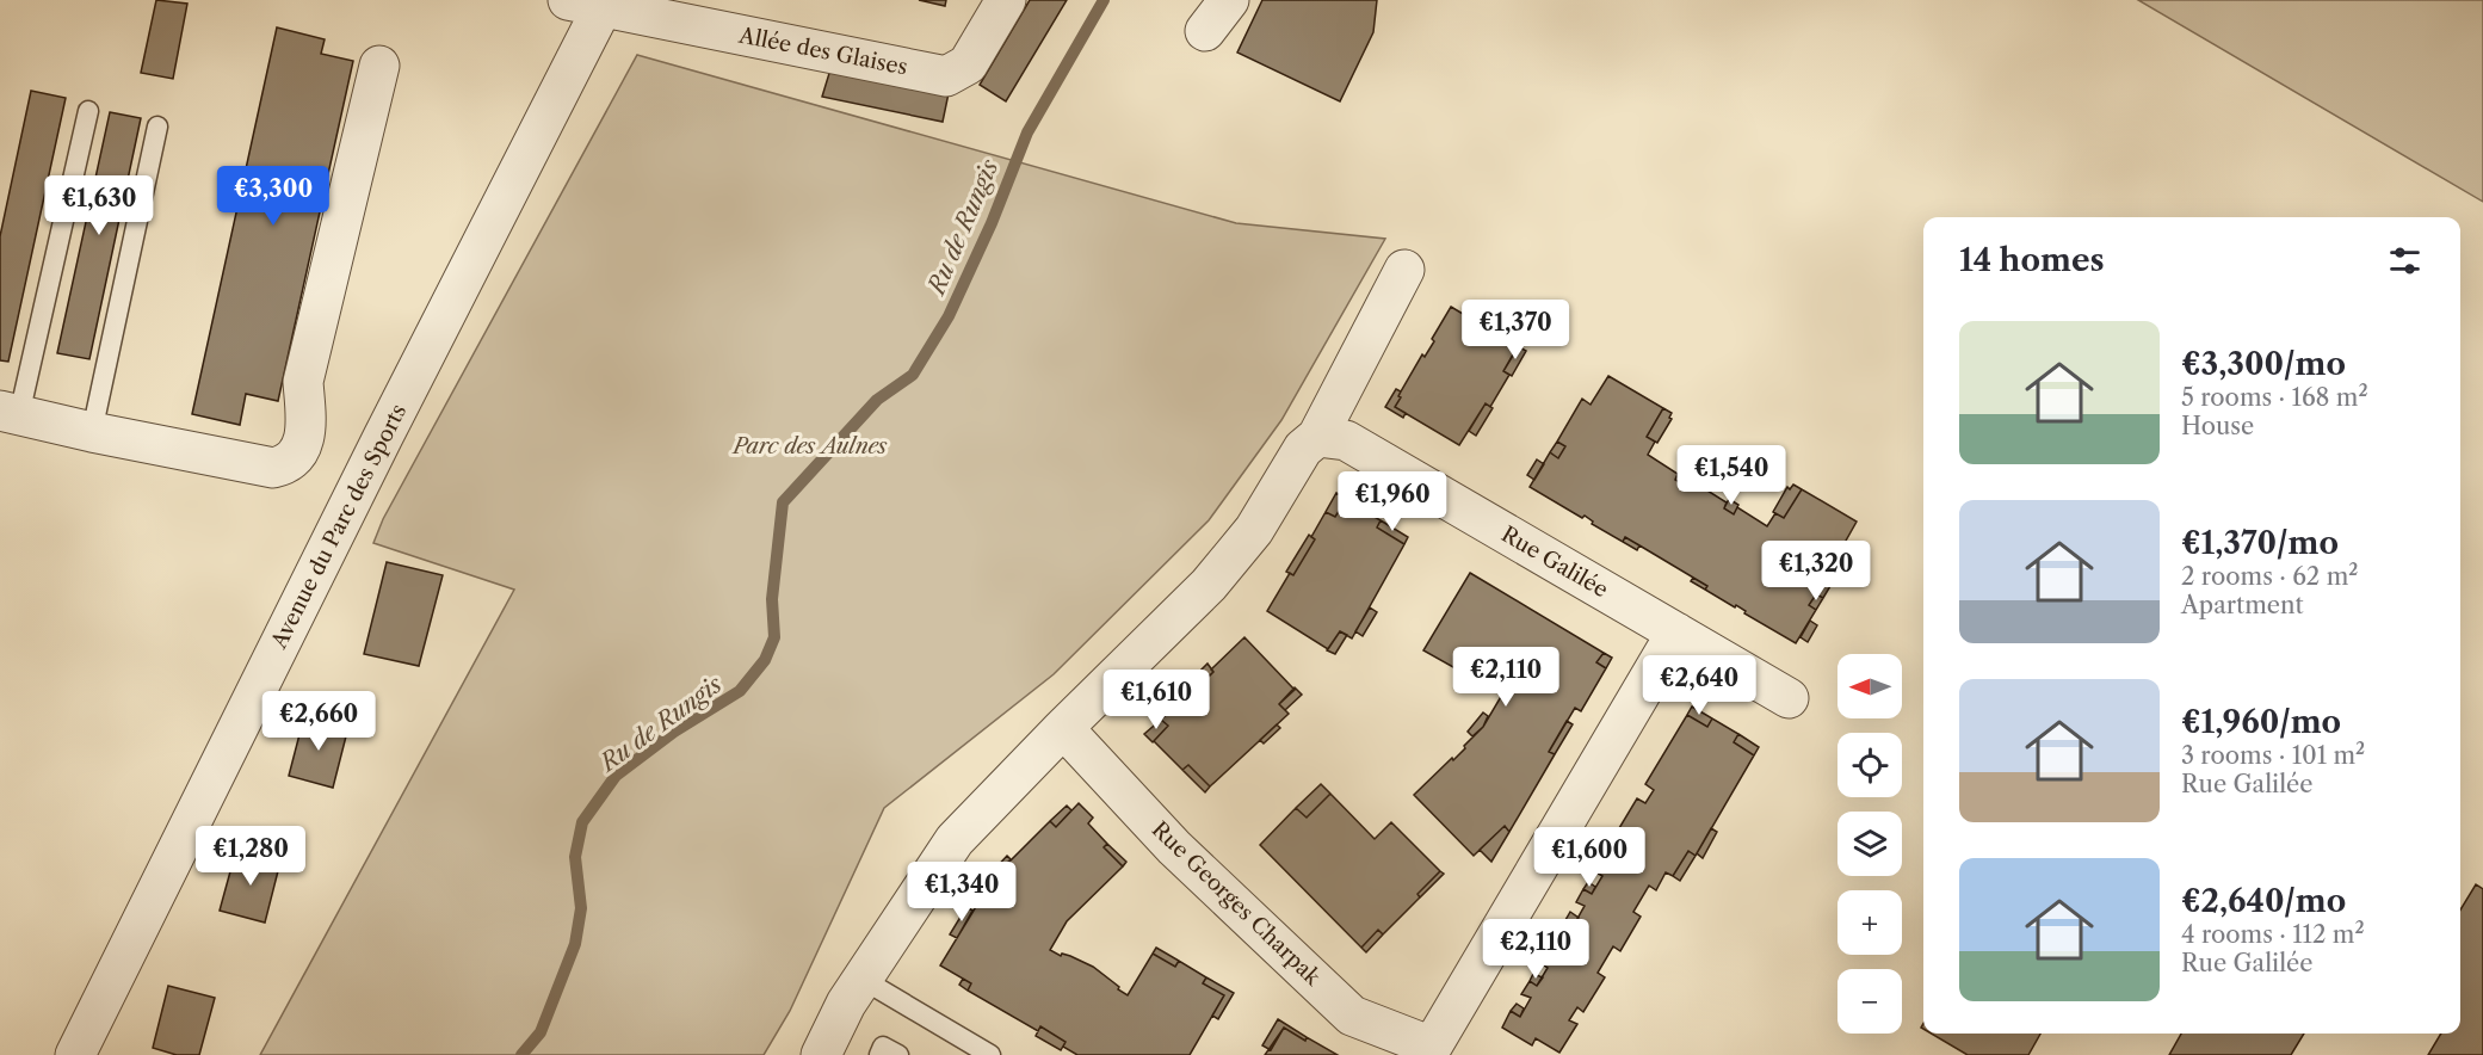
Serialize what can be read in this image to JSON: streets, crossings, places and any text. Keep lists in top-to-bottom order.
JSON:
{
  "streets": {
    "street": [
      "Allée des Glaises",
      "Avenue du Parc des Sports",
      "Rue Galilée",
      "Rue Georges Charpak"
    ]
  },
  "crossings": [
    ["Allée des Glaises", "Avenue du Parc des Sports"],
    ["Rue Galilée", "Rue Georges Charpak"]
  ],
  "water": ["Ru de Rungis"],
  "parks": ["Parc des Aulnes"],
  "north": "left",
  "page": {
    "price": [
      "€3,300",
      "€1,630",
      "€1,370",
      "€1,540",
      "€1,960",
      "€1,320",
      "€2,110",
      "€2,640",
      "€1,610",
      "€2,660",
      "€1,280",
      "€1,600",
      "€1,340",
      "€2,110"
    ],
    "heading": "14 homes",
    "list": [
      {
        "name": "€3,300/mo",
        "note": "5 rooms · 168 m² · House"
      },
      {
        "name": "€1,370/mo",
        "note": "2 rooms · 62 m² · Apartment"
      },
      {
        "name": "€1,960/mo",
        "note": "3 rooms · 101 m² · Rue Galilée"
      },
      {
        "name": "€2,640/mo",
        "note": "4 rooms · 112 m² · Rue Galilée"
      }
    ],
    "map_buttons": ["+", "−"]
  }
}
